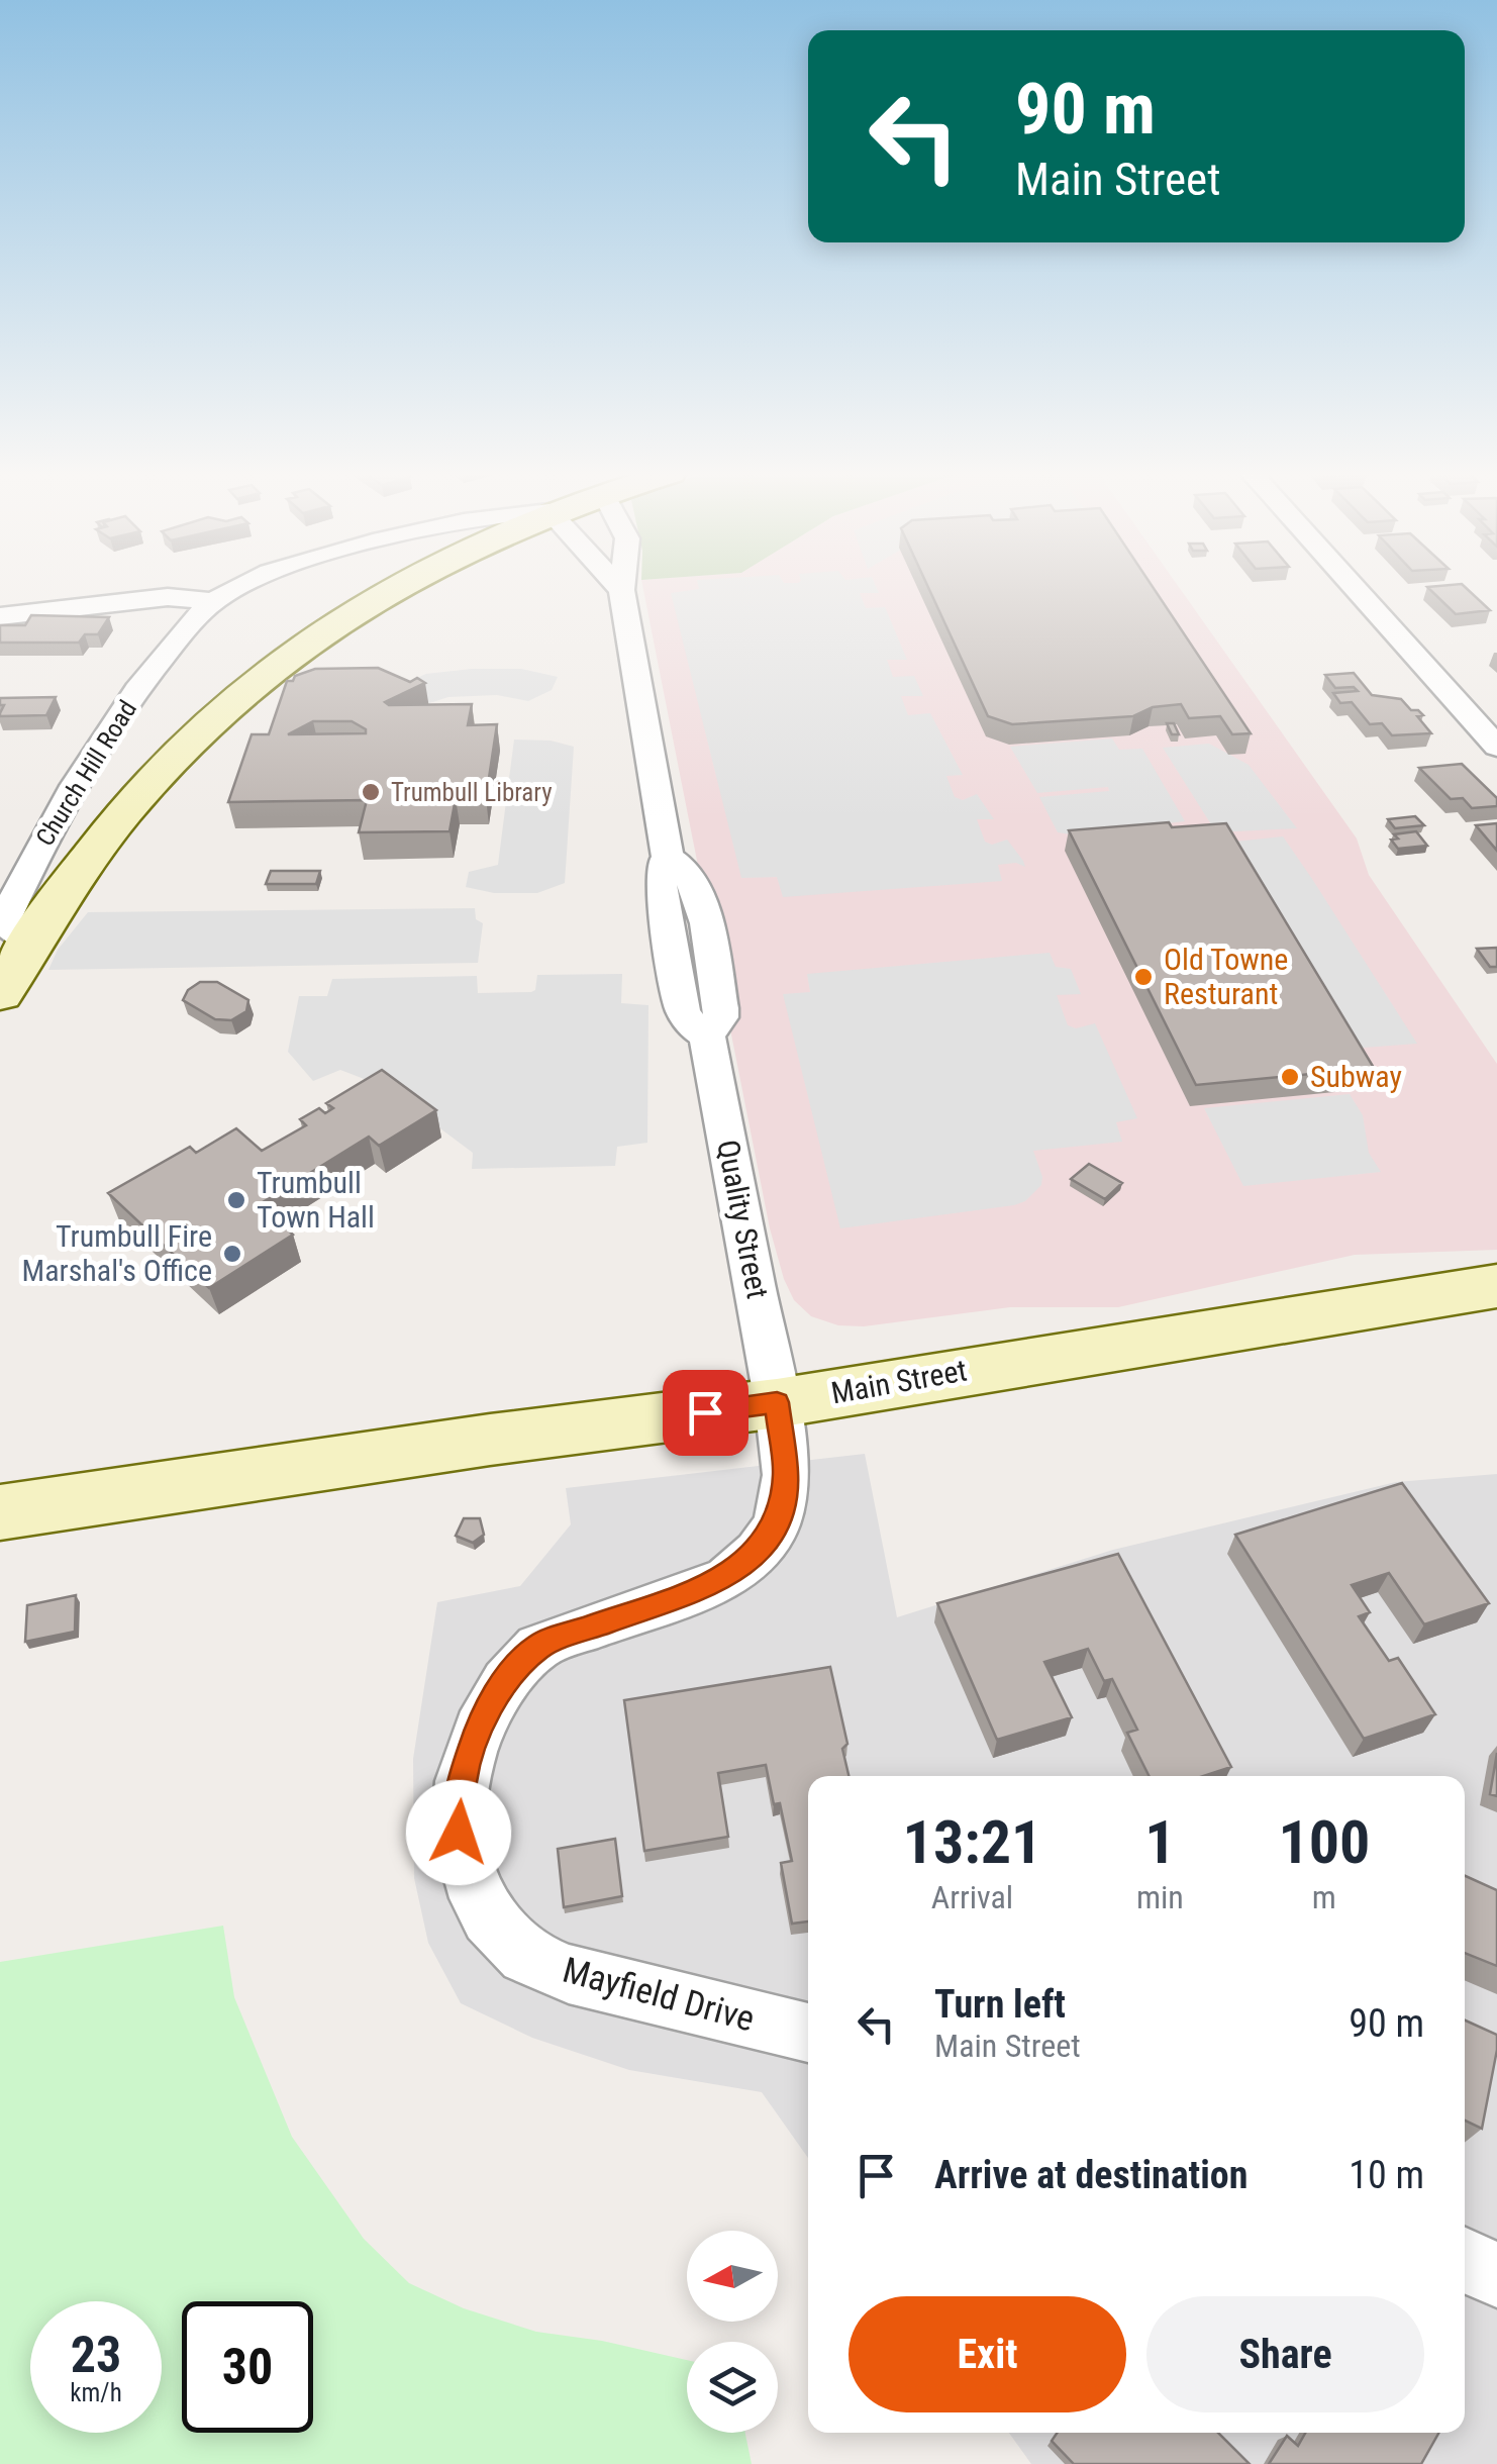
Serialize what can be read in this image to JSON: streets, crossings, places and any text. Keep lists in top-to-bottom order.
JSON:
{
  "streets": {
    "main road": ["Church Hill Road", "Main Street"],
    "street": ["Quality Street", "Mayfield Drive"]
  },
  "crossings": [
    ["Quality Street", "Main Street"],
    ["Quality Street", "Mayfield Drive"],
    ["Main Street", "Mayfield Drive"]
  ],
  "places": [
    "Trumbull Library",
    "Old Towne Resturant",
    "Subway",
    "Trumbull Town Hall",
    "Trumbull Fire Marshal's Office"
  ],
  "north": "left",
  "page": {
    "turn": ["90 m", "Main Street"],
    "eta": [
      "13:21",
      "Arrival",
      "1",
      "min",
      "100",
      "m"
    ],
    "list": [
      {
        "name": "Turn left",
        "note": "Main Street",
        "value": "90 m"
      },
      {
        "name": "Arrive at destination",
        "value": "10 m"
      }
    ],
    "buttons": ["Exit", "Share"],
    "speed": "23 km/h",
    "limit": "30"
  }
}
